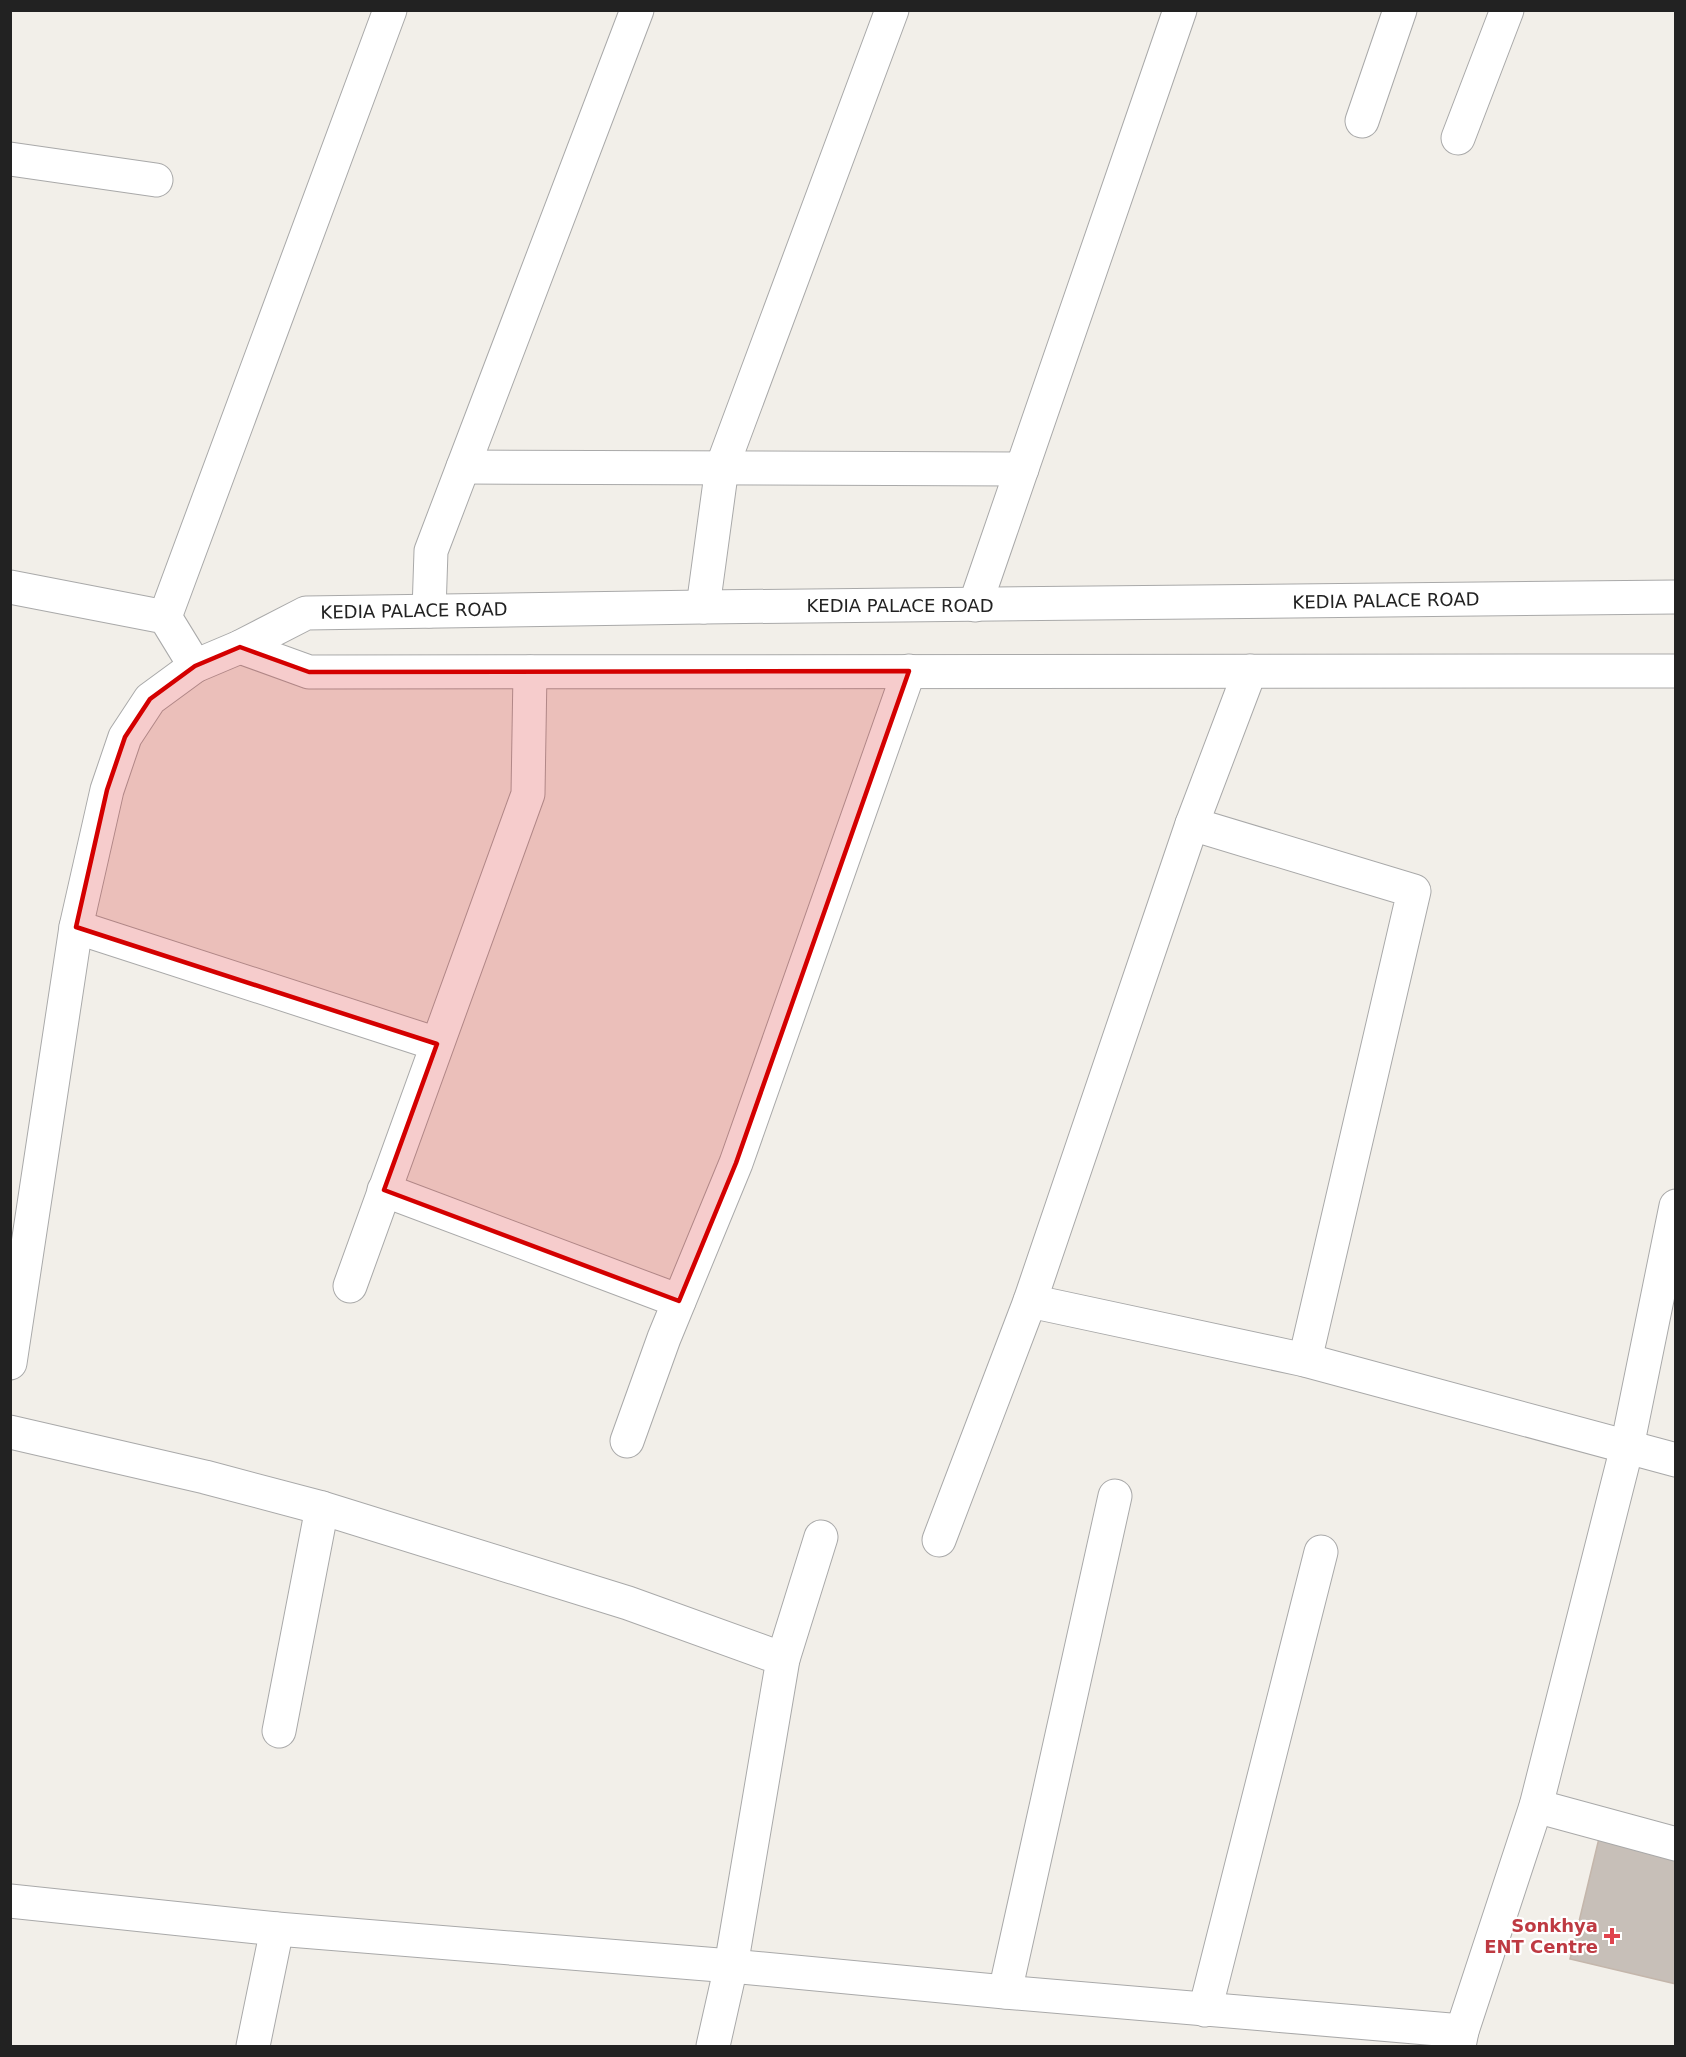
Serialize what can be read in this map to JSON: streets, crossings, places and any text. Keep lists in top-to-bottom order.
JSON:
{
  "streets": {
    "street": ["KEDIA PALACE ROAD"]
  },
  "places": {
    "health": ["Sonkhya ENT Centre"]
  }
}
